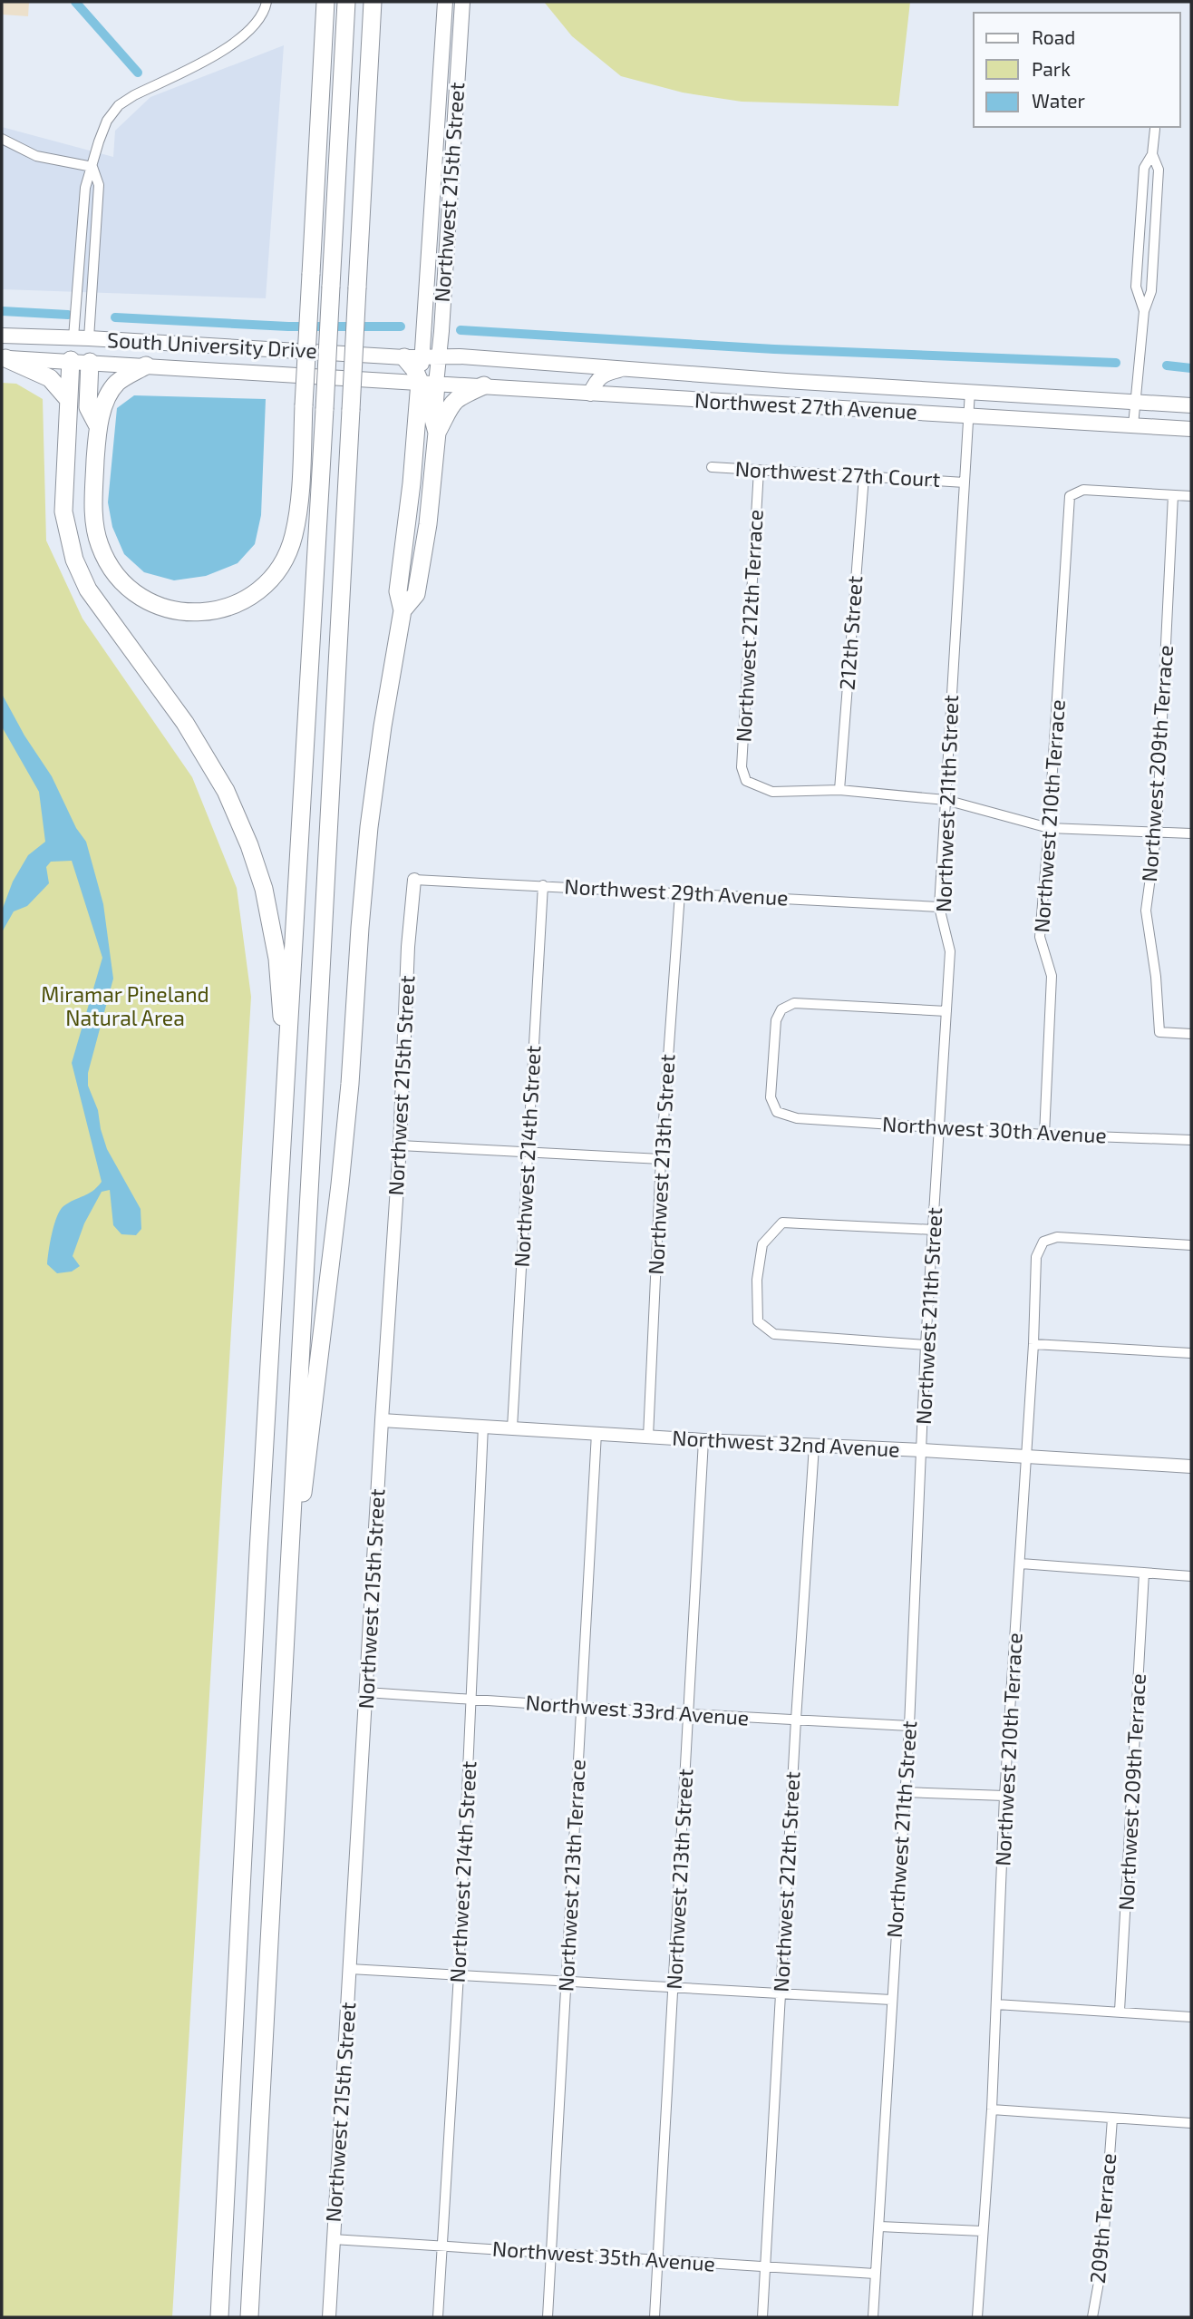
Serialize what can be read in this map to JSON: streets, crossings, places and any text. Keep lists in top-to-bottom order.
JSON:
{
  "streets": {
    "main road": ["Northwest 215th Street", "South University Drive", "Northwest 27th Avenue"],
    "street": [
      "Northwest 27th Court",
      "Northwest 212th Terrace",
      "212th Street",
      "Northwest 209th Terrace",
      "Northwest 211th Street",
      "Northwest 210th Terrace",
      "Northwest 29th Avenue",
      "Northwest 30th Avenue",
      "Northwest 214th Street",
      "Northwest 213th Street",
      "Northwest 32nd Avenue",
      "Northwest 33rd Avenue",
      "Northwest 213th Terrace",
      "Northwest 212th Street",
      "209th Terrace",
      "Northwest 35th Avenue"
    ]
  },
  "crossings": [
    ["Northwest 215th Street", "South University Drive"],
    ["Northwest 215th Street", "Northwest 27th Avenue"],
    ["Northwest 215th Street", "Northwest 29th Avenue"],
    ["Northwest 215th Street", "Northwest 32nd Avenue"],
    ["Northwest 215th Street", "Northwest 33rd Avenue"],
    ["Northwest 215th Street", "Northwest 35th Avenue"],
    ["South University Drive", "Northwest 27th Avenue"],
    ["Northwest 27th Avenue", "Northwest 211th Street"],
    ["Northwest 27th Court", "Northwest 212th Terrace"],
    ["Northwest 27th Court", "212th Street"],
    ["Northwest 27th Court", "Northwest 211th Street"],
    ["Northwest 212th Terrace", "212th Street"],
    ["Northwest 209th Terrace", "Northwest 210th Terrace"],
    ["Northwest 211th Street", "Northwest 29th Avenue"],
    ["Northwest 211th Street", "Northwest 30th Avenue"],
    ["Northwest 211th Street", "Northwest 32nd Avenue"],
    ["Northwest 211th Street", "Northwest 33rd Avenue"],
    ["Northwest 211th Street", "Northwest 35th Avenue"],
    ["Northwest 210th Terrace", "Northwest 30th Avenue"],
    ["Northwest 210th Terrace", "Northwest 32nd Avenue"],
    ["Northwest 29th Avenue", "Northwest 214th Street"],
    ["Northwest 29th Avenue", "Northwest 213th Street"],
    ["Northwest 214th Street", "Northwest 32nd Avenue"],
    ["Northwest 214th Street", "Northwest 33rd Avenue"],
    ["Northwest 214th Street", "Northwest 35th Avenue"],
    ["Northwest 213th Street", "Northwest 32nd Avenue"],
    ["Northwest 213th Street", "Northwest 33rd Avenue"],
    ["Northwest 213th Street", "Northwest 35th Avenue"],
    ["Northwest 32nd Avenue", "Northwest 213th Terrace"],
    ["Northwest 32nd Avenue", "Northwest 212th Street"],
    ["Northwest 33rd Avenue", "Northwest 213th Terrace"],
    ["Northwest 33rd Avenue", "Northwest 212th Street"],
    ["Northwest 213th Terrace", "Northwest 35th Avenue"],
    ["Northwest 212th Street", "Northwest 35th Avenue"]
  ],
  "parks": ["Miramar Pineland Natural Area"],
  "legend": ["Road", "Park", "Water"]
}
